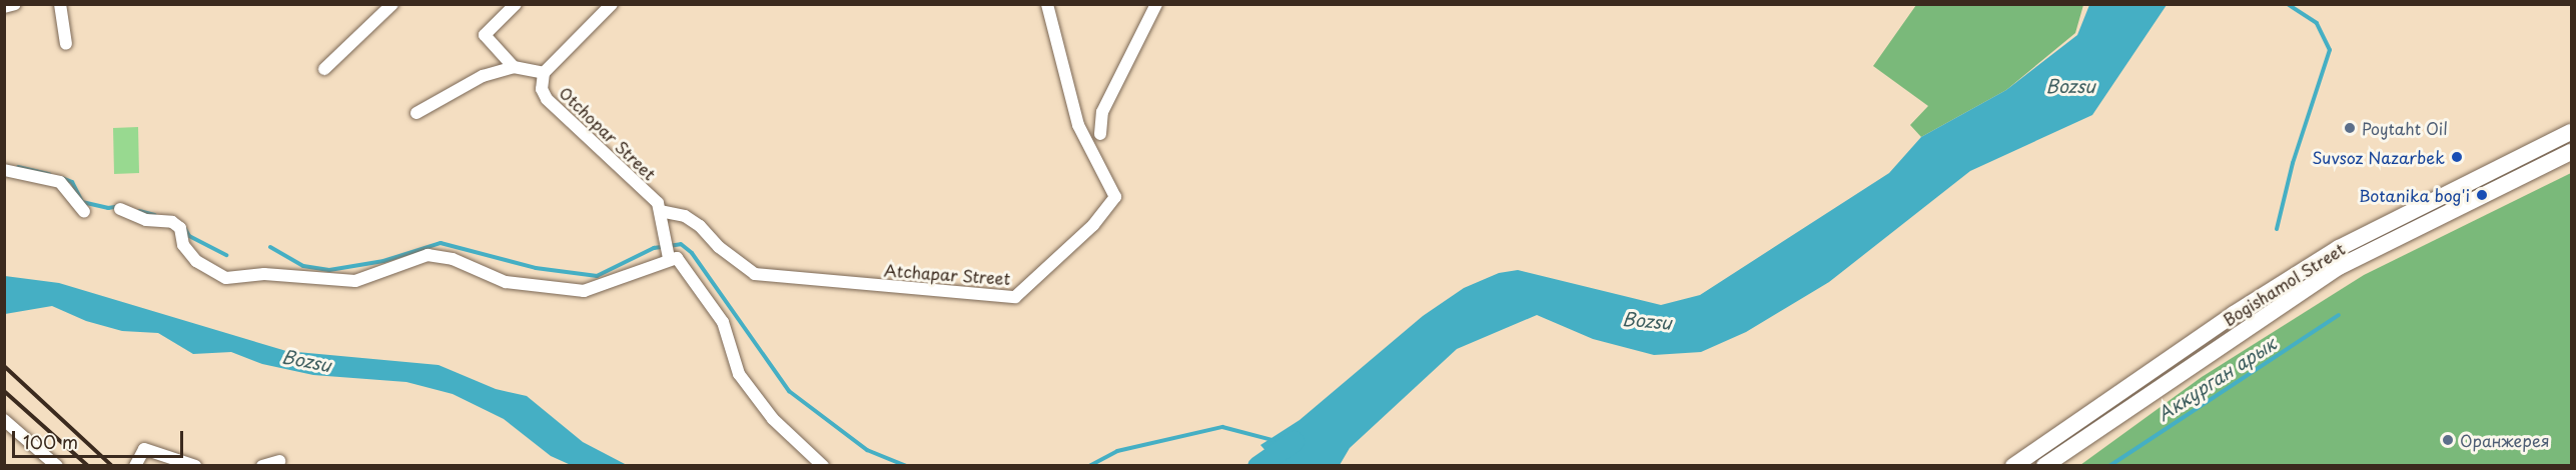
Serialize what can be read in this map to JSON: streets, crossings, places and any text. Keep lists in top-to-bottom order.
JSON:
{
  "streets": {
    "main road": ["Bogishamol Street"],
    "street": ["Otchopar Street", "Atchapar Street"]
  },
  "crossings": [
    ["Otchopar Street", "Atchapar Street"]
  ],
  "water": ["Bozsu", "Аккурган арык"],
  "places": [
    "Poytaht Oil",
    "Suvsoz Nazarbek",
    "Botanika bog'i",
    "Оранжерея"
  ],
  "scale_bar": "100 m"
}
